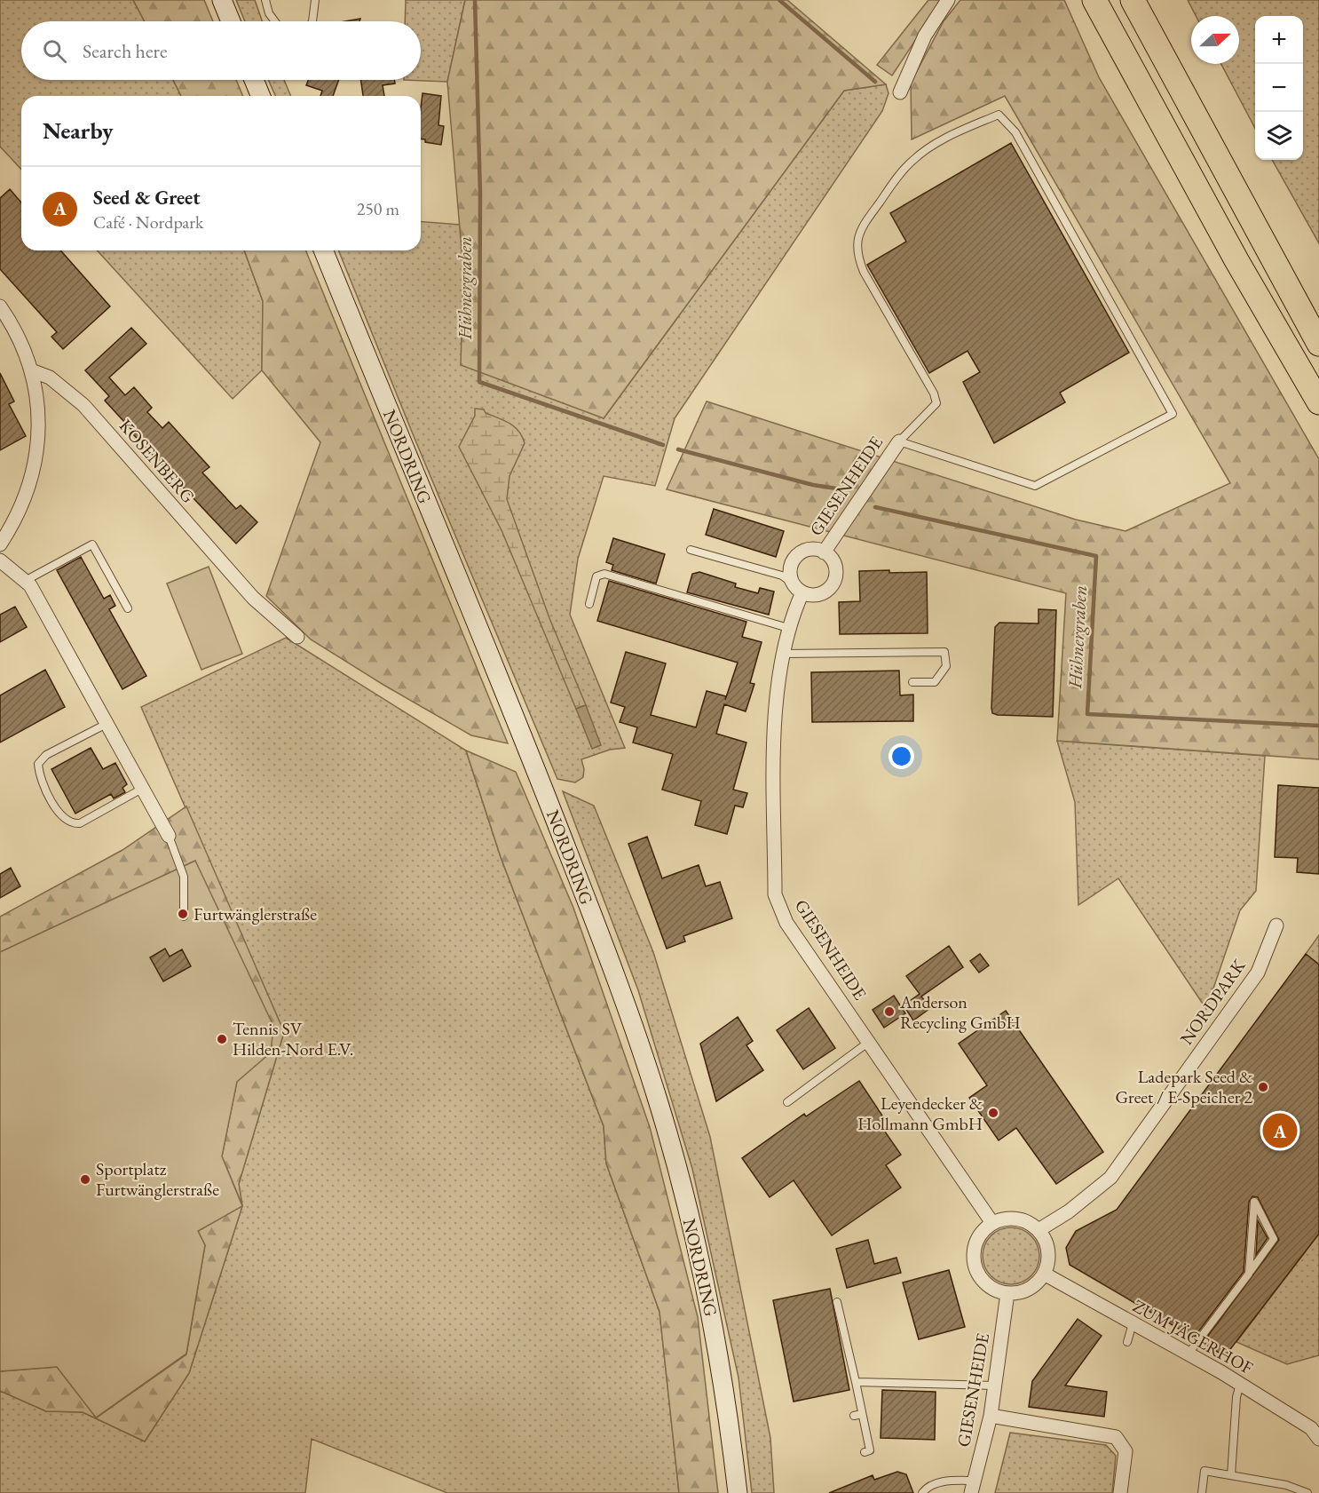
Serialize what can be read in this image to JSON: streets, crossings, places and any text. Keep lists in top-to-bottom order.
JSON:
{
  "streets": {
    "main road": ["NORDRING"],
    "street": [
      "KOSENBERG",
      "GIESENHEIDE",
      "NORDPARK",
      "ZUM JÄGERHOF"
    ]
  },
  "crossings": [
    ["GIESENHEIDE", "NORDPARK"],
    ["GIESENHEIDE", "ZUM JÄGERHOF"],
    ["NORDPARK", "ZUM JÄGERHOF"]
  ],
  "water": ["Hühnergraben"],
  "places": [
    "Furtwänglerstraße",
    "Anderson Recycling GmbH",
    "Tennis SV Hilden-Nord E.V.",
    "Ladepark Seed & Greet / E-Speicher 2",
    "Leyendecker & Hollmann GmbH",
    "Sportplatz Furtwänglerstraße"
  ],
  "north": "right",
  "page": {
    "map_buttons": ["+", "−"],
    "search": "Search here",
    "heading": "Nearby",
    "list": [
      {
        "mark": "A",
        "name": "Seed & Greet",
        "note": "Café · Nordpark",
        "value": "250 m"
      }
    ],
    "pins": "A"
  }
}
